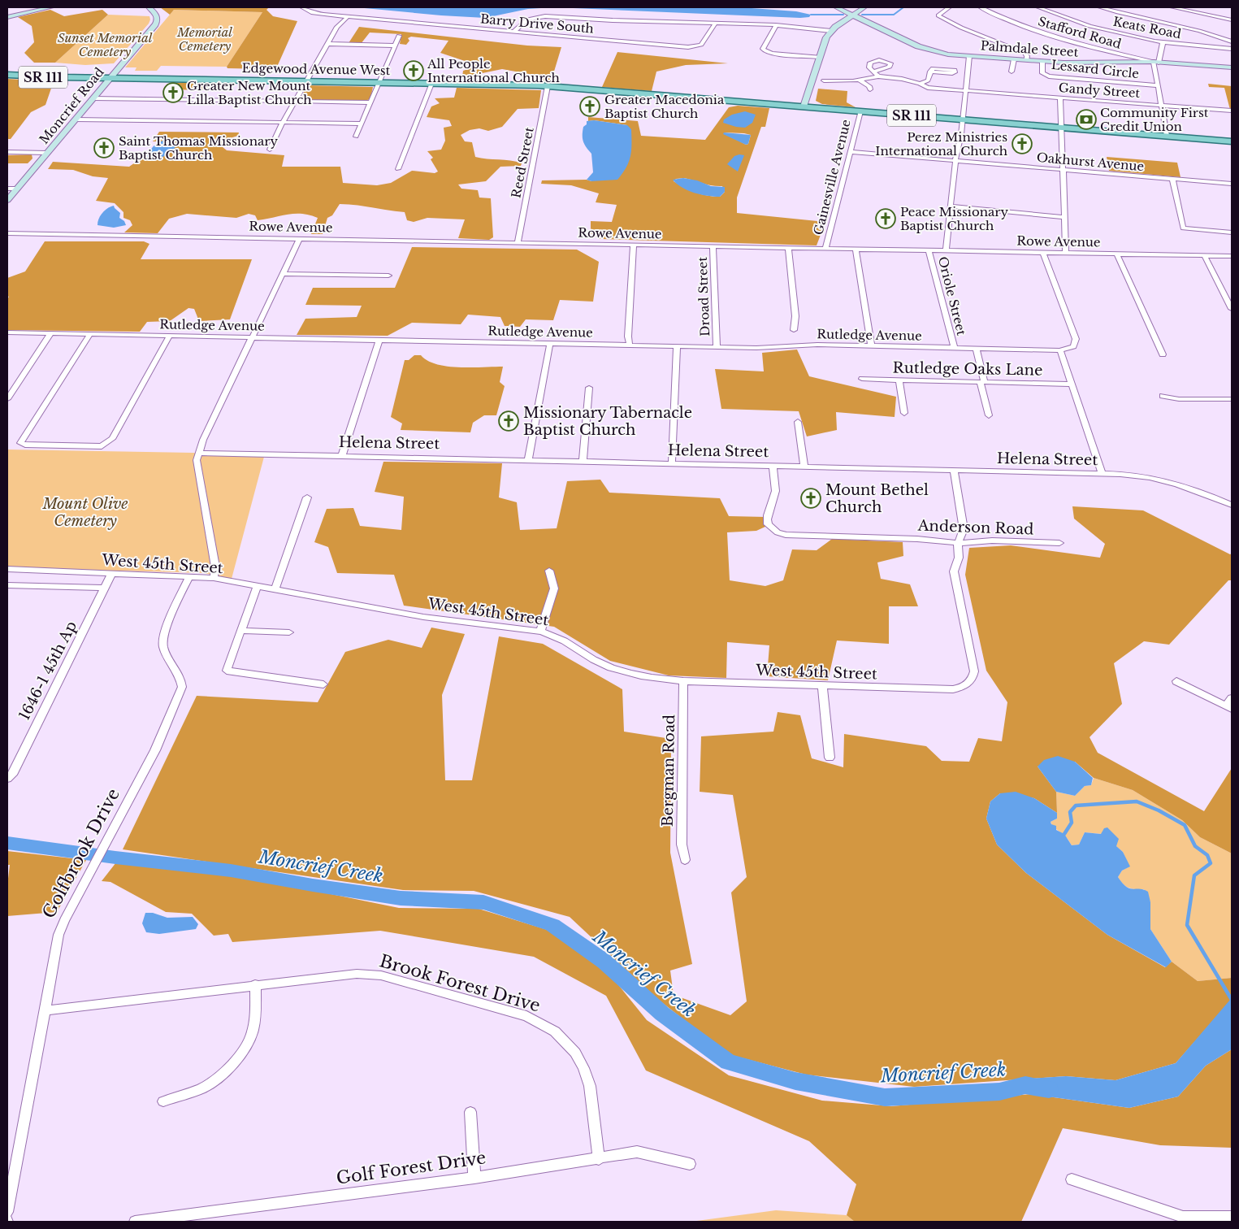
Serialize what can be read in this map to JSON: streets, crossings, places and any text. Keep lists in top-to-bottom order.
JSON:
{
  "streets": {
    "main road": ["Edgewood Avenue West", "SR 111"],
    "street": [
      "Barry Drive South",
      "Keats Road",
      "Stafford Road",
      "Palmdale Street",
      "Lessard Circle",
      "Gandy Street",
      "Moncrief Road",
      "Oakhurst Avenue",
      "Reed Street",
      "Gainesville Avenue",
      "Rowe Avenue",
      "Oriole Street",
      "Droad Street",
      "Rutledge Avenue",
      "Rutledge Oaks Lane",
      "Helena Street",
      "Anderson Road",
      "West 45th Street",
      "1646-1 45th Ap",
      "Bergman Road",
      "Golfbrook Drive",
      "Brook Forest Drive",
      "Golf Forest Drive"
    ]
  },
  "crossings": [
    ["Stafford Road", "Palmdale Street"],
    ["Palmdale Street", "Lessard Circle"],
    ["Palmdale Street", "Oriole Street"],
    ["Edgewood Avenue West", "Moncrief Road"],
    ["Edgewood Avenue West", "Reed Street"],
    ["Edgewood Avenue West", "Gainesville Avenue"],
    ["Edgewood Avenue West", "Oriole Street"],
    ["Gandy Street", "Oriole Street"],
    ["Oakhurst Avenue", "Gainesville Avenue"],
    ["Oakhurst Avenue", "Oriole Street"],
    ["Reed Street", "Rowe Avenue"],
    ["Gainesville Avenue", "Rowe Avenue"],
    ["Rowe Avenue", "Oriole Street"],
    ["Rowe Avenue", "Droad Street"],
    ["Rowe Avenue", "Rutledge Avenue"],
    ["Oriole Street", "Rutledge Avenue"],
    ["Oriole Street", "Rutledge Oaks Lane"],
    ["Droad Street", "Rutledge Avenue"],
    ["Helena Street", "Anderson Road"],
    ["Anderson Road", "West 45th Street"],
    ["West 45th Street", "1646-1 45th Ap"],
    ["West 45th Street", "Bergman Road"],
    ["West 45th Street", "Golfbrook Drive"],
    ["Golfbrook Drive", "Brook Forest Drive"],
    ["Brook Forest Drive", "Golf Forest Drive"]
  ],
  "water": ["Moncrief Creek"],
  "parks": ["Memorial Cemetery", "Sunset Memorial Cemetery", "Mount Olive Cemetery"],
  "places": {
    "church": [
      "All People International Church",
      "Greater New Mount Lilla Baptist Church",
      "Greater Macedonia Baptist Church",
      "Perez Ministries International Church",
      "Saint Thomas Missionary Baptist Church",
      "Peace Missionary Baptist Church",
      "Missionary Tabernacle Baptist Church",
      "Mount Bethel Church"
    ],
    "bank": ["Community First Credit Union"]
  }
}
